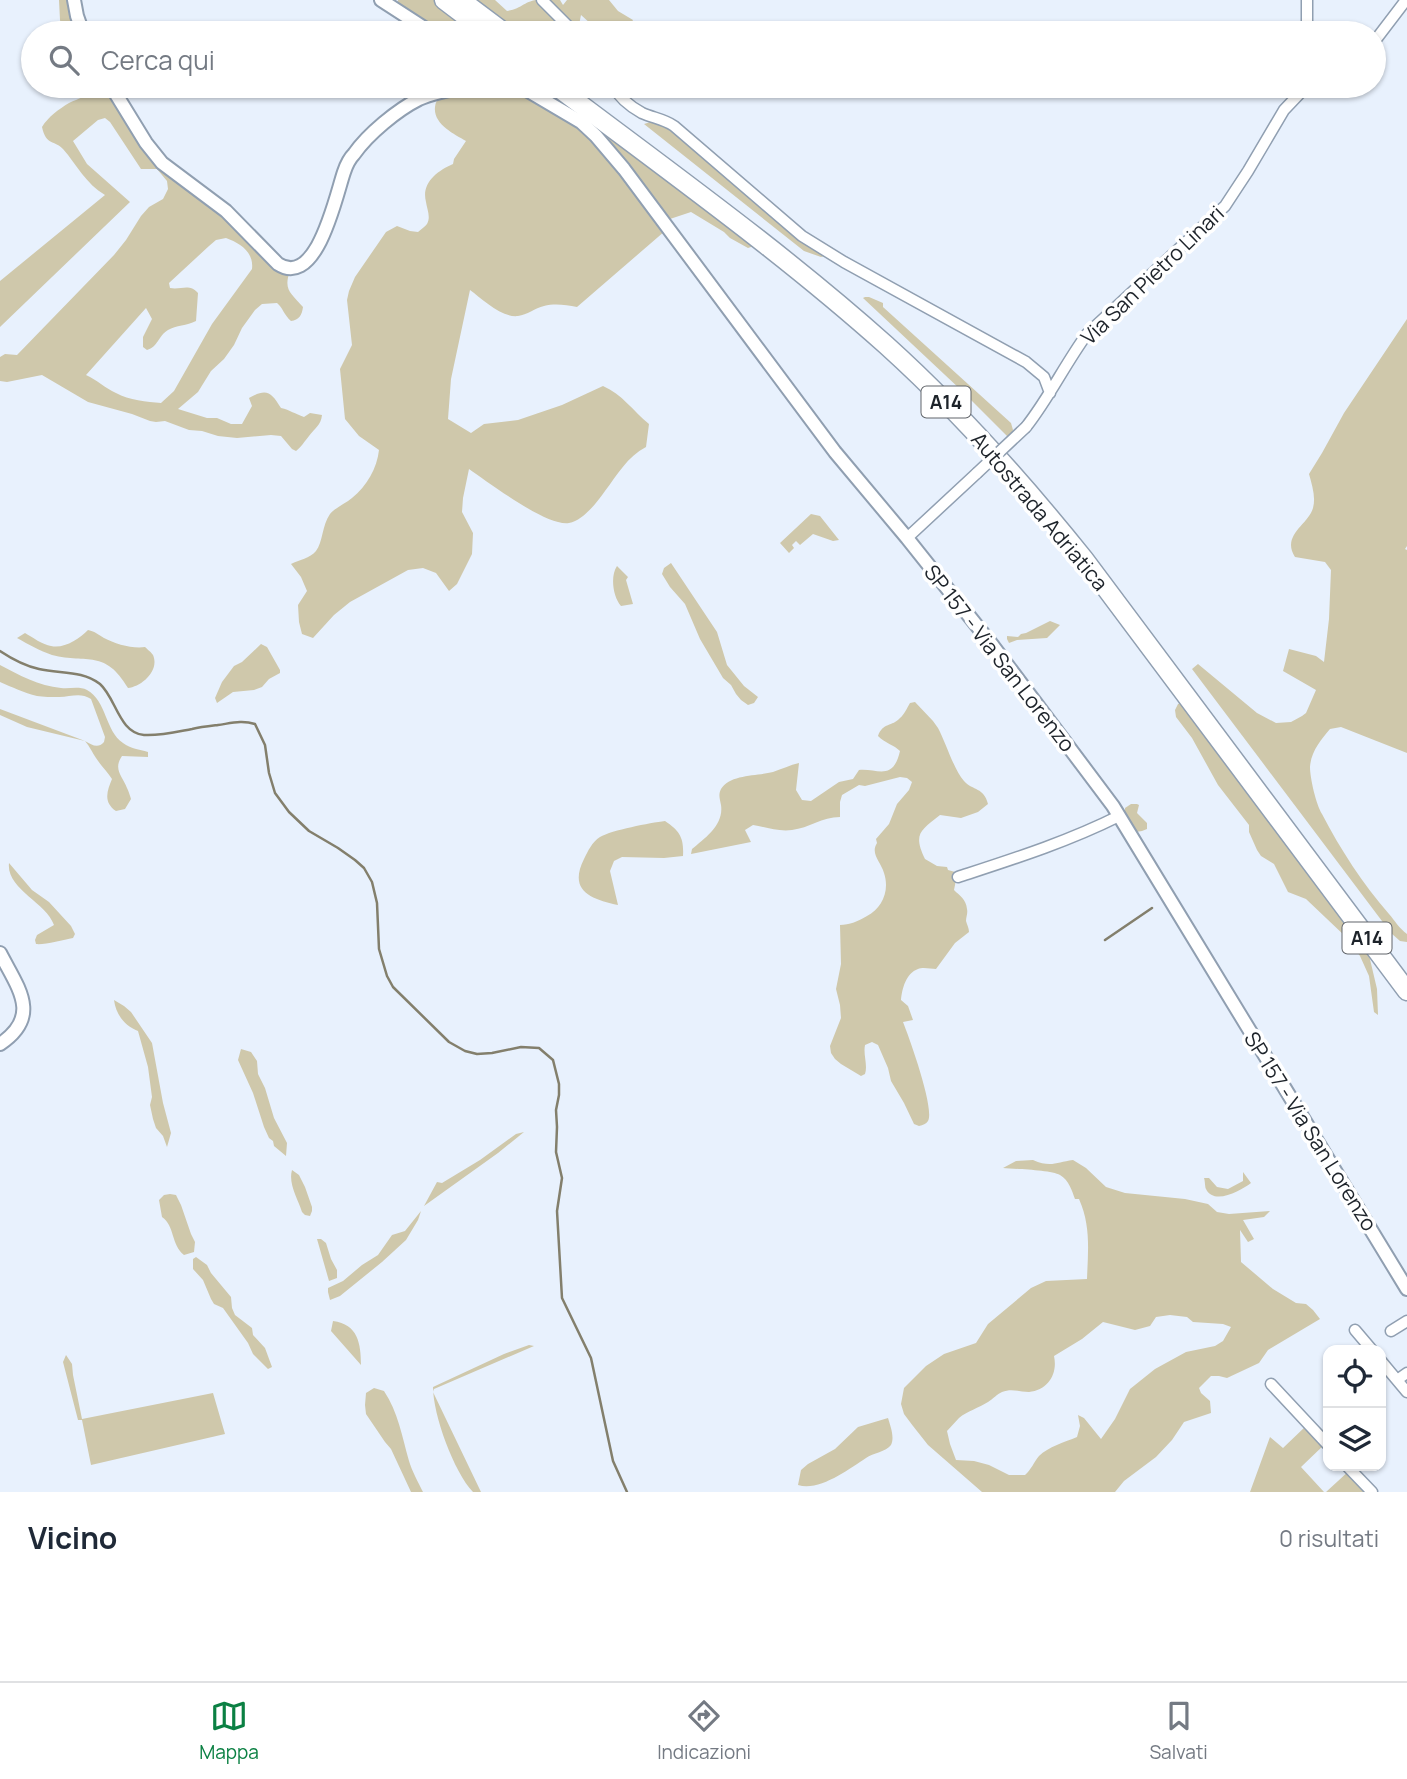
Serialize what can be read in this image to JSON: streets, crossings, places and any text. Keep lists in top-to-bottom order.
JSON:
{
  "streets": {
    "highway": ["A14", "Autostrada Adriatica"],
    "main road": ["SP 157 - Via San Lorenzo"],
    "street": ["Via San Pietro Linari"]
  },
  "crossings": [
    ["Via San Pietro Linari", "SP 157 - Via San Lorenzo"]
  ],
  "page": {
    "search": "Cerca qui",
    "heading": ["Vicino", "0 risultati"],
    "nav": ["Mappa", "Indicazioni", "Salvati"]
  }
}
